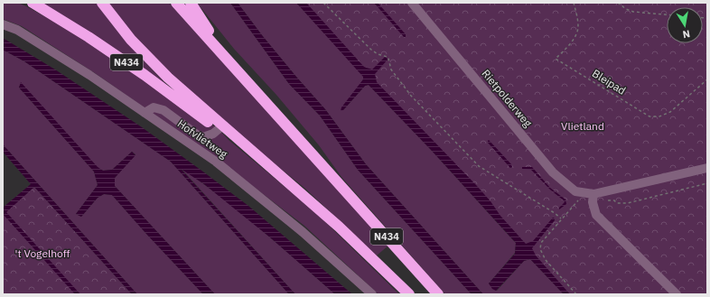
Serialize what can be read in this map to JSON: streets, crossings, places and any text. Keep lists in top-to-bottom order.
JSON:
{
  "streets": {
    "highway": ["N434"],
    "street": ["Rietpolderweg", "Hofvlietweg"],
    "path": ["Bleipad"]
  },
  "parks": ["Vlietland", "'t Vogelhoff"],
  "north": "bottom"
}
